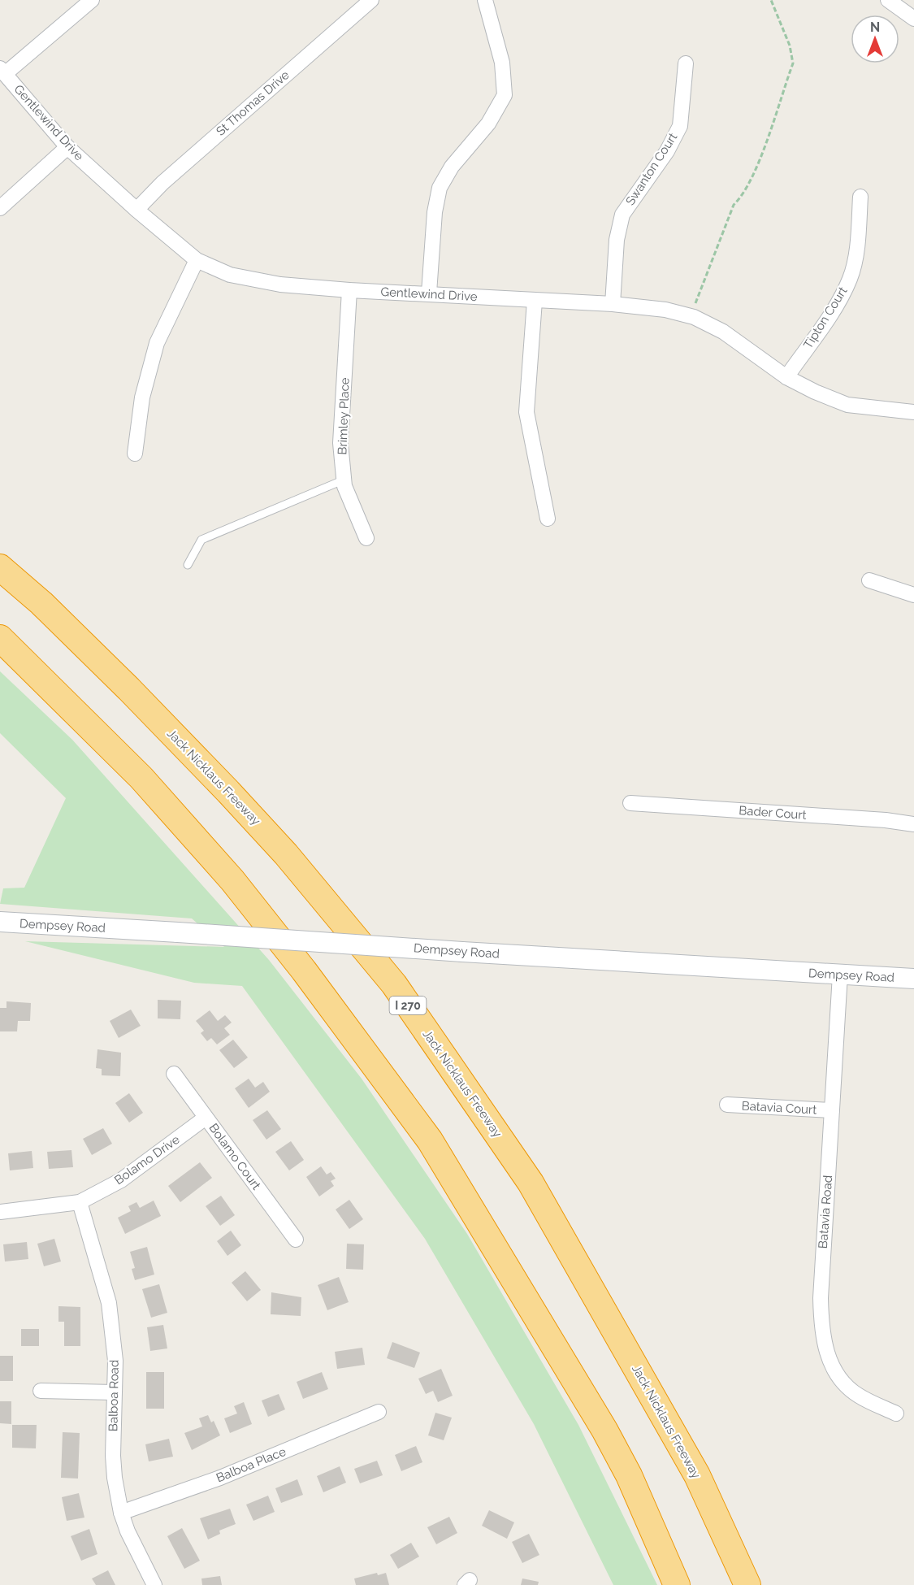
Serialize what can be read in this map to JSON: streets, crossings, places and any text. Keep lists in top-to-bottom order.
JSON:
{
  "streets": {
    "highway": ["Jack Nicklaus Freeway", "I 270"],
    "main road": ["Dempsey Road"],
    "street": [
      "St Thomas Drive",
      "Gentlewind Drive",
      "Swanton Court",
      "Tipton Court",
      "Brimley Place",
      "Bader Court",
      "Batavia Court",
      "Bolamo Court",
      "Bolamo Drive",
      "Batavia Road",
      "Balboa Road",
      "Balboa Place"
    ]
  },
  "crossings": [
    ["St Thomas Drive", "Gentlewind Drive"],
    ["Gentlewind Drive", "Swanton Court"],
    ["Gentlewind Drive", "Tipton Court"],
    ["Gentlewind Drive", "Brimley Place"],
    ["Dempsey Road", "Batavia Road"],
    ["Batavia Court", "Batavia Road"],
    ["Bolamo Court", "Bolamo Drive"],
    ["Bolamo Drive", "Balboa Road"],
    ["Balboa Road", "Balboa Place"]
  ],
  "north": "top"
}
